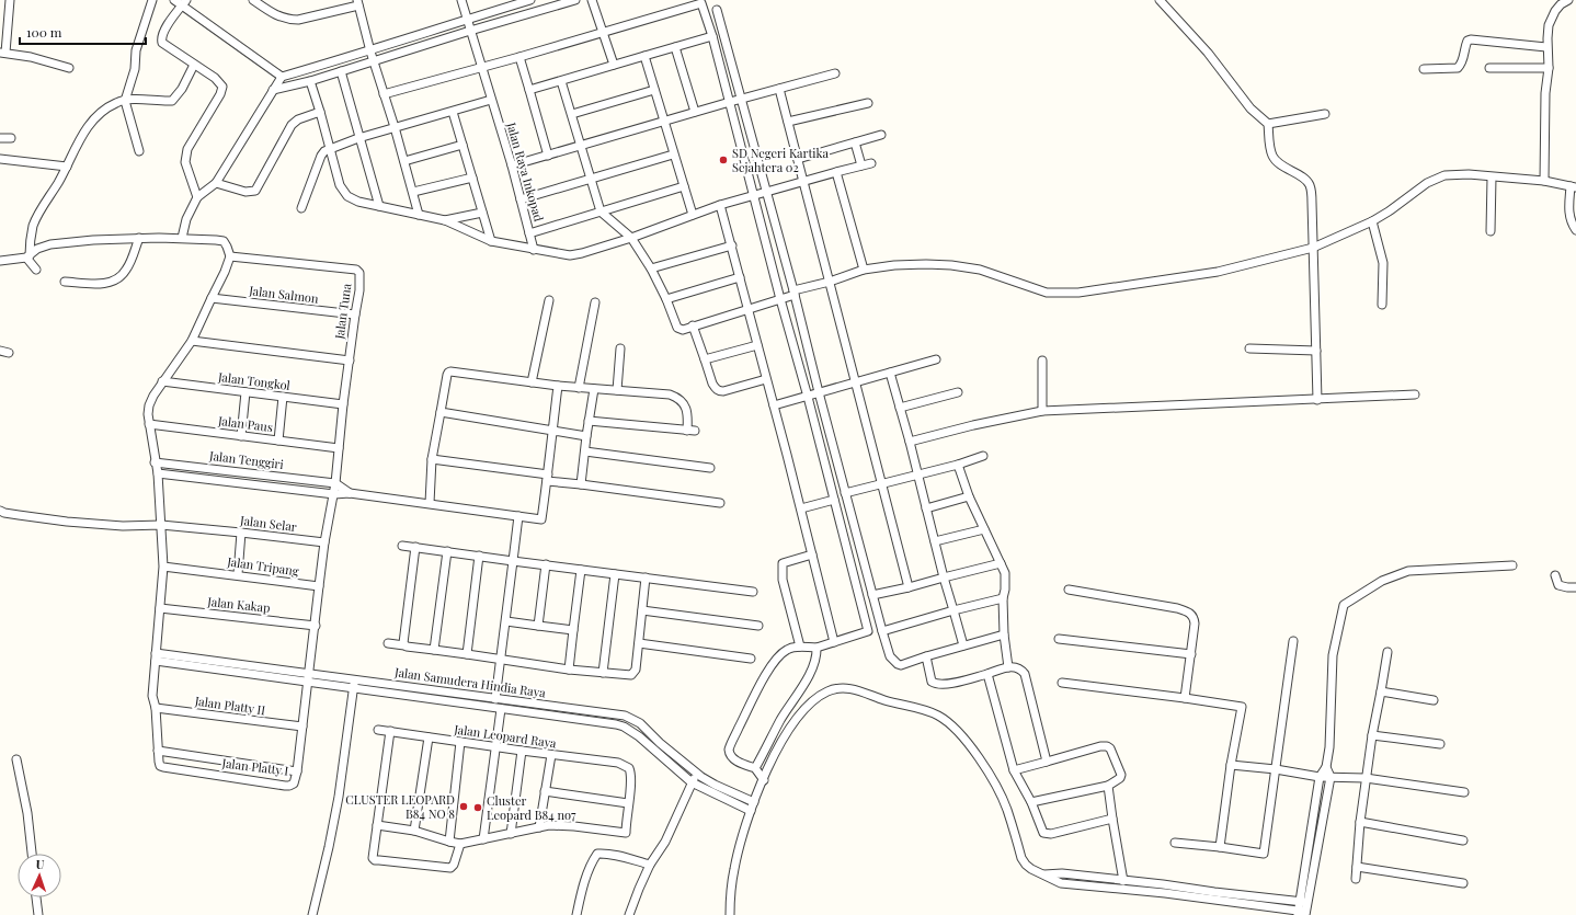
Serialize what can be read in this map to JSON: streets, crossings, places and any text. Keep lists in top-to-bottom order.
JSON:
{
  "streets": {
    "street": [
      "Jalan Raya Inkopad",
      "Jalan Salmon",
      "Jalan Tuna",
      "Jalan Tongkol",
      "Jalan Paus",
      "Jalan Tenggiri",
      "Jalan Selar",
      "Jalan Tripang",
      "Jalan Kakap",
      "Jalan Samudera Hindia Raya",
      "Jalan Platty II",
      "Jalan Leopard Raya",
      "Jalan Platty I"
    ]
  },
  "crossings": [
    ["Jalan Salmon", "Jalan Tuna"],
    ["Jalan Salmon", "Jalan Platty I"],
    ["Jalan Tuna", "Jalan Tongkol"],
    ["Jalan Tuna", "Jalan Paus"],
    ["Jalan Tuna", "Jalan Tenggiri"],
    ["Jalan Tuna", "Jalan Platty I"],
    ["Jalan Tongkol", "Jalan Platty I"],
    ["Jalan Paus", "Jalan Platty I"],
    ["Jalan Tenggiri", "Jalan Platty I"],
    ["Jalan Selar", "Jalan Platty I"],
    ["Jalan Tripang", "Jalan Platty I"],
    ["Jalan Kakap", "Jalan Platty I"],
    ["Jalan Samudera Hindia Raya", "Jalan Platty I"],
    ["Jalan Platty II", "Jalan Platty I"]
  ],
  "places": ["SD Negeri Kartika Sejahtera 02", "CLUSTER LEOPARD B84 NO 8", "Cluster Leopard B84 no7"],
  "scale_bar": "100 m",
  "north": "top"
}
